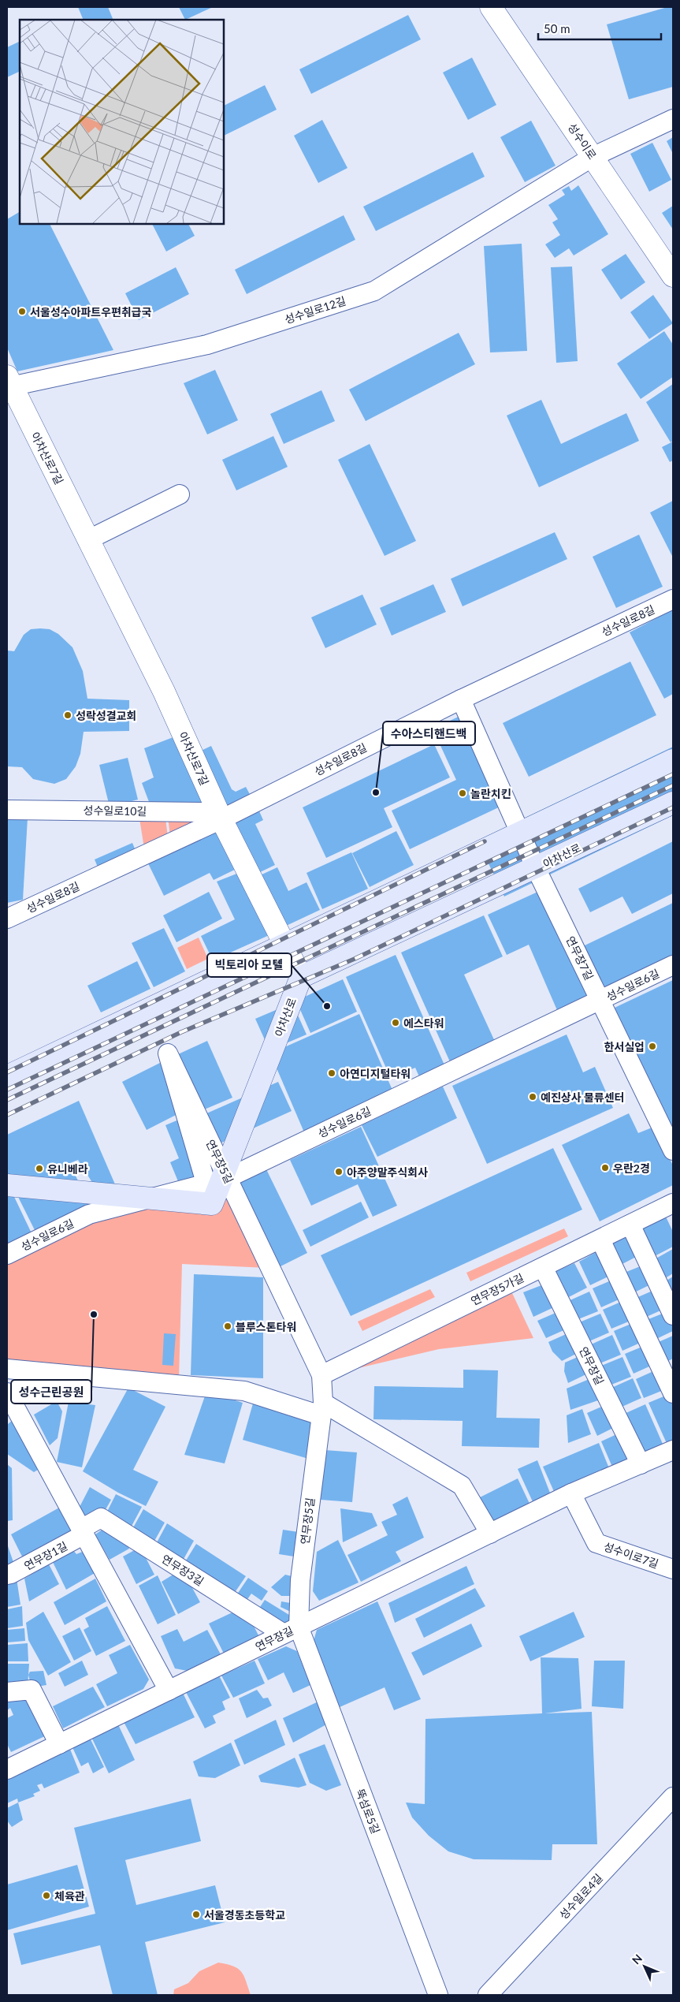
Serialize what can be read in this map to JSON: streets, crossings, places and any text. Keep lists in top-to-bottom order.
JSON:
{
  "streets": {
    "main road": ["아차산로"],
    "street": [
      "성수이로",
      "성수일로12길",
      "아차산로7길",
      "성수일로8길",
      "성수일로10길",
      "연무장7길",
      "성수일로6길",
      "연무장5길",
      "연무장5가길",
      "연무장길",
      "성수이로7길",
      "연무장1길",
      "연무장3길",
      "뚝섬로5길",
      "성수일로4길"
    ]
  },
  "crossings": [
    ["성수이로", "성수일로12길"],
    ["성수일로12길", "아차산로7길"],
    ["아차산로7길", "성수일로8길"],
    ["아차산로7길", "성수일로10길"],
    ["아차산로7길", "아차산로"],
    ["성수일로8길", "성수일로10길"],
    ["성수일로8길", "연무장7길"],
    ["아차산로", "연무장7길"],
    ["아차산로", "연무장5길"],
    ["연무장7길", "성수일로6길"],
    ["성수일로6길", "연무장5길"],
    ["연무장5길", "연무장5가길"],
    ["연무장5길", "연무장길"],
    ["연무장5길", "연무장3길"],
    ["연무장5길", "뚝섬로5길"],
    ["연무장5가길", "연무장길"],
    ["연무장길", "성수이로7길"],
    ["연무장길", "연무장3길"],
    ["연무장길", "뚝섬로5길"],
    ["연무장1길", "연무장3길"],
    ["연무장3길", "뚝섬로5길"]
  ],
  "places": [
    "서울성수아파트우편취급국",
    "성락성결교회",
    "수아스티핸드백",
    "놀란치킨",
    "빅토리아 모텔",
    "에스타워",
    "한서실업",
    "아연디지털타워",
    "예진상사 물류센터",
    "우란2경",
    "유니베라",
    "아주양말주식회사",
    "성수근린공원",
    "블루스톤타워",
    "체육관",
    "서울경동초등학교"
  ],
  "scale_bar": "50 m",
  "north": "top left"
}
